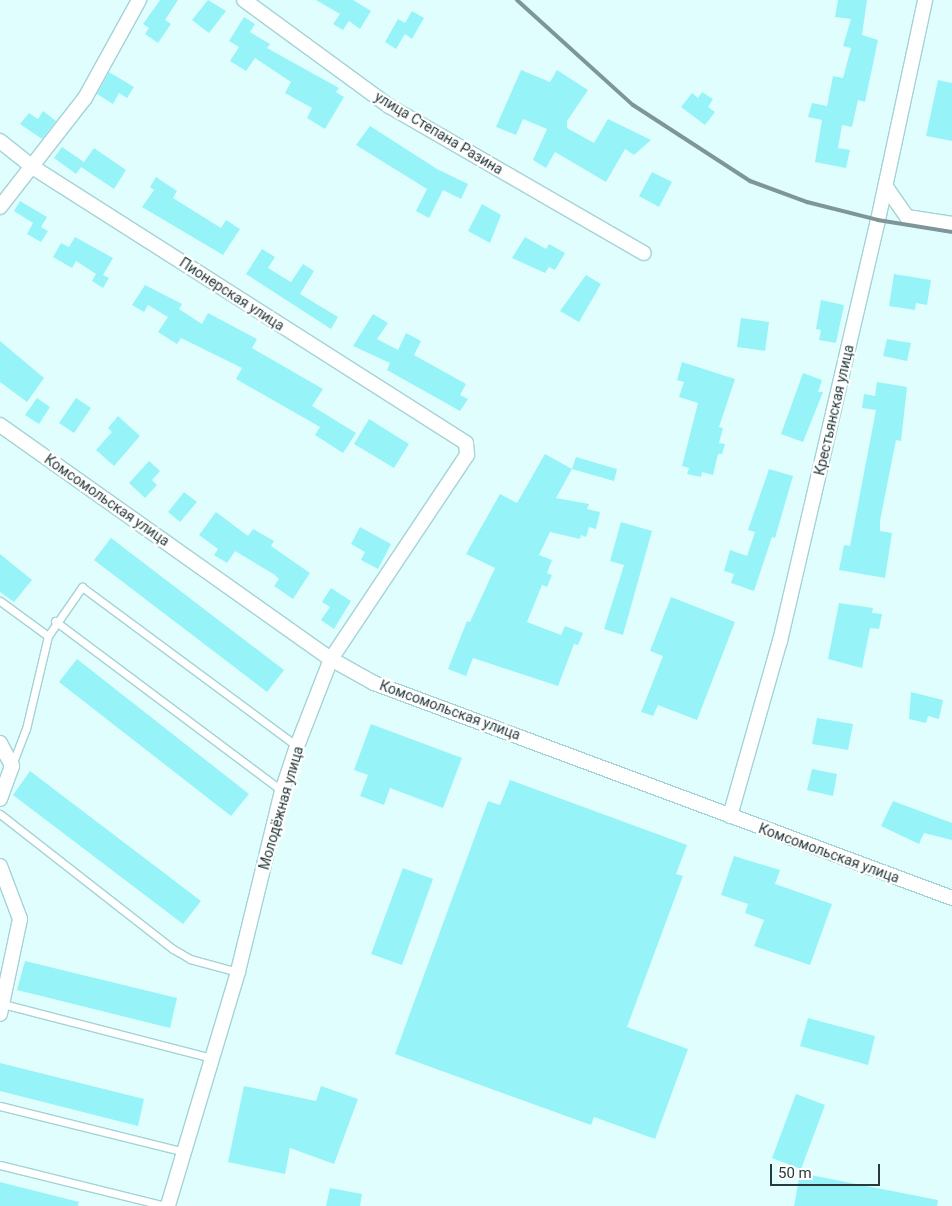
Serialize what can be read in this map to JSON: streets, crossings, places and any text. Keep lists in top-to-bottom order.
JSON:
{
  "streets": {
    "street": [
      "улица Степана Разина",
      "Пионерская улица",
      "Крестьянская улица",
      "Комсомольская улица",
      "Молодёжная улица"
    ]
  },
  "crossings": [
    ["Пионерская улица", "Молодёжная улица"],
    ["Крестьянская улица", "Комсомольская улица"],
    ["Комсомольская улица", "Молодёжная улица"]
  ],
  "scale_bar": "50 m"
}
